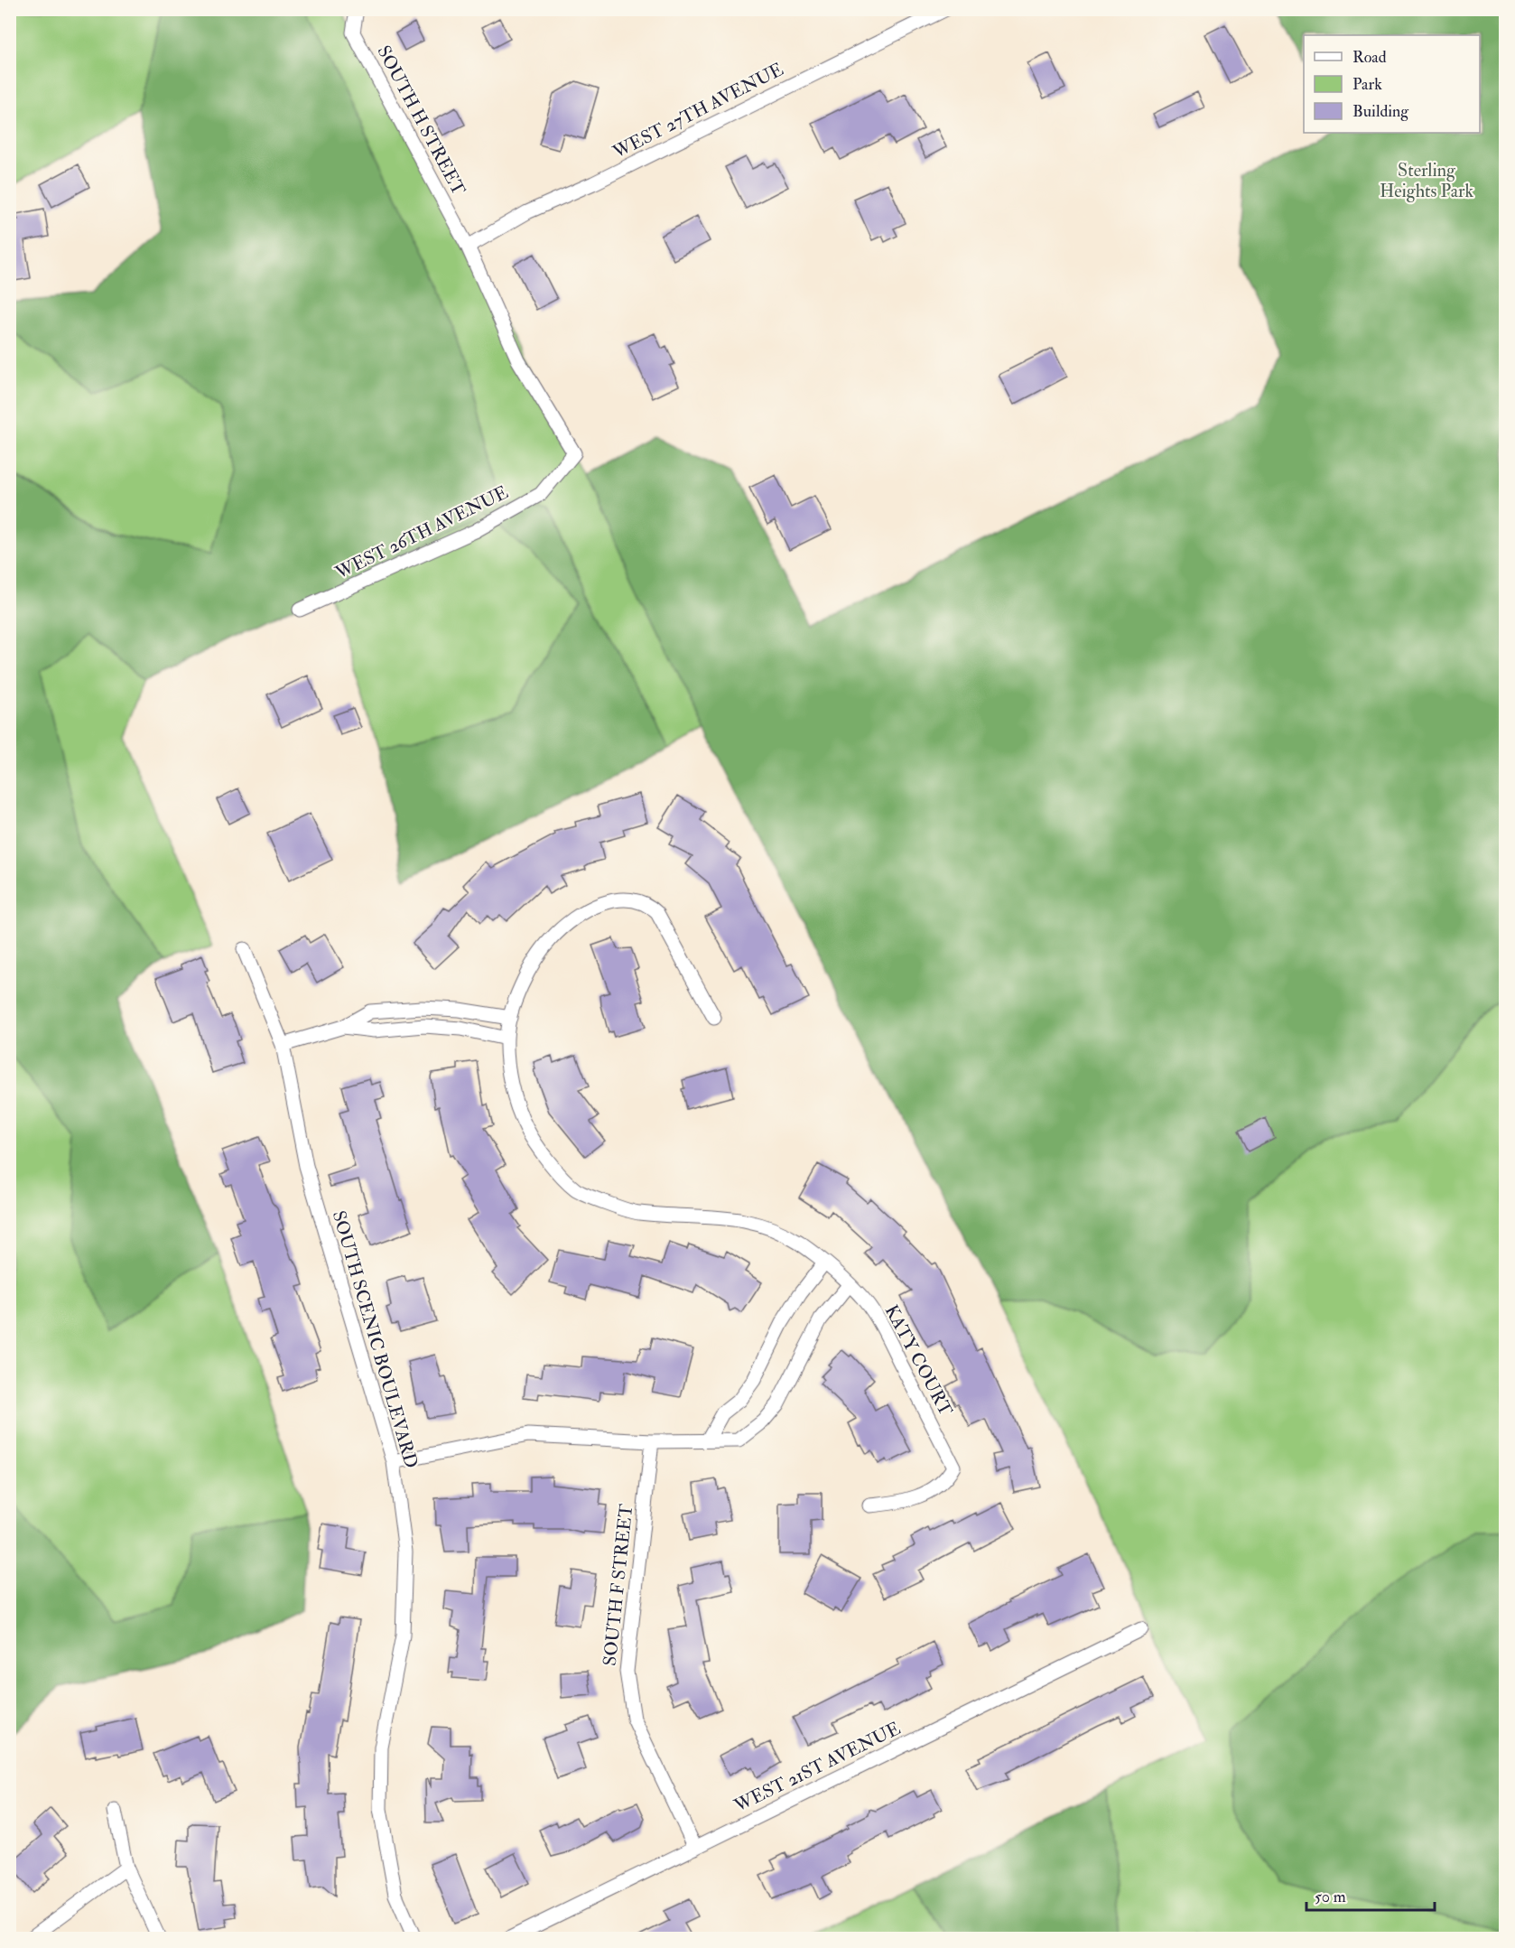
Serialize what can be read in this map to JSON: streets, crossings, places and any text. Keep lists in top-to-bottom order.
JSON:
{
  "streets": {
    "street": [
      "WEST 27TH AVENUE",
      "SOUTH H STREET",
      "WEST 26TH AVENUE",
      "SOUTH SCENIC BOULEVARD",
      "KATY COURT",
      "SOUTH F STREET",
      "WEST 21ST AVENUE"
    ]
  },
  "crossings": [
    ["WEST 27TH AVENUE", "SOUTH H STREET"],
    ["SOUTH H STREET", "WEST 26TH AVENUE"],
    ["SOUTH F STREET", "WEST 21ST AVENUE"]
  ],
  "parks": ["Sterling Heights Park"],
  "legend": ["Road", "Park", "Building"],
  "scale_bar": "50 m"
}
